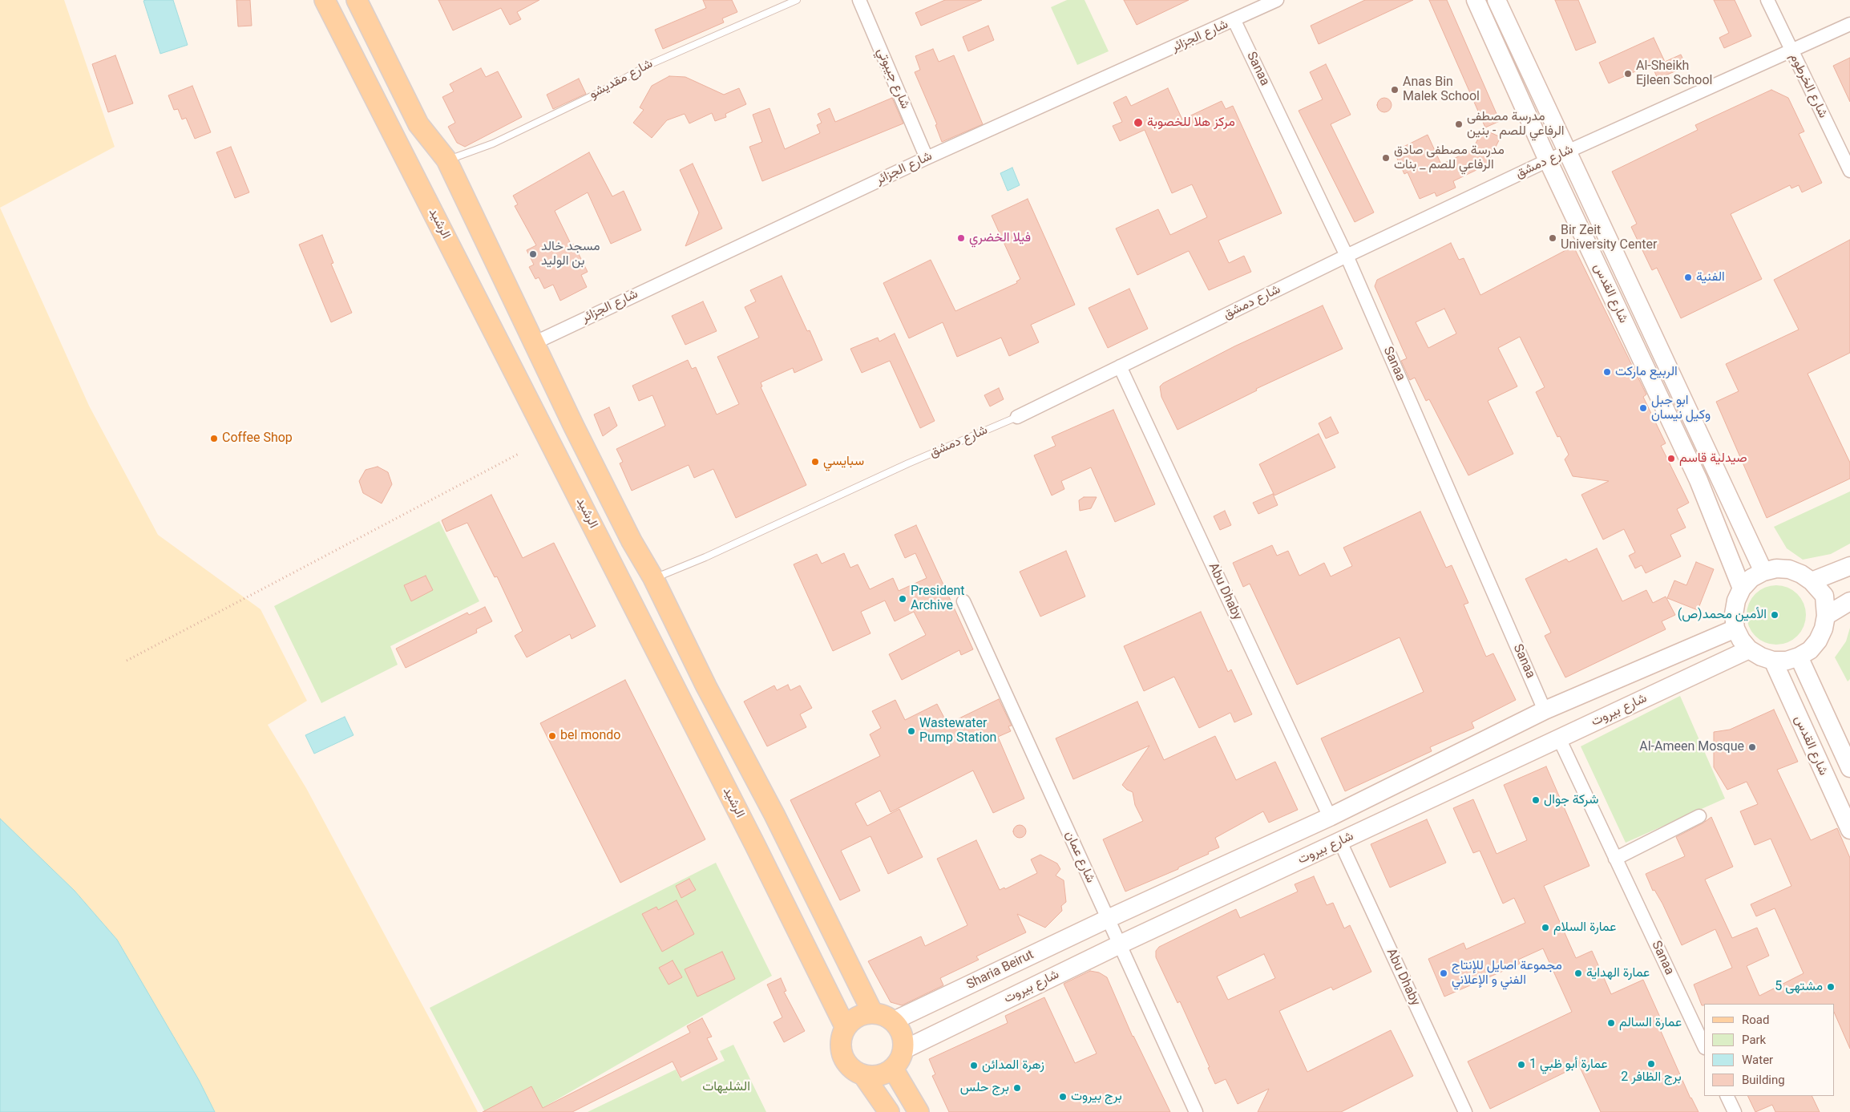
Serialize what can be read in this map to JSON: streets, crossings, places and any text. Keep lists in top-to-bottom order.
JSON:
{
  "streets": {
    "main road": [
      "الرشيد",
      "شارع القدس",
      "شارع بيروت",
      "Sharia Beirut"
    ],
    "street": [
      "شارع الجزائر",
      "Sanaa",
      "شارع جيبوتي",
      "شارع الخرطوم",
      "شارع دمشق",
      "Abu Dhaby",
      "شارع عمان"
    ],
    "lane": ["شارع مقديشو"]
  },
  "crossings": [
    ["شارع الجزائر", "Sanaa"],
    ["شارع الجزائر", "شارع جيبوتي"],
    ["Sanaa", "شارع دمشق"],
    ["Sanaa", "شارع بيروت"],
    ["شارع الخرطوم", "شارع دمشق"],
    ["شارع دمشق", "شارع القدس"],
    ["شارع دمشق", "Abu Dhaby"],
    ["الرشيد", "شارع بيروت"],
    ["الرشيد", "Sharia Beirut"],
    ["شارع القدس", "شارع بيروت"],
    ["Abu Dhaby", "شارع بيروت"],
    ["شارع بيروت", "شارع عمان"],
    ["شارع بيروت", "Sharia Beirut"],
    ["شارع عمان", "Sharia Beirut"]
  ],
  "parks": ["الشليهات"],
  "places": [
    "Al-Sheikh Ejleen School",
    "Anas Bin Malek School",
    "مركز هلا للخصوبة",
    "مدرسة مصطفى الرفاعي للصم - بنين",
    "مدرسة مصطفى صادق الرفاعي للصم _ بنات",
    "فيلا الخضري",
    "Bir Zeit University Center",
    "مسجد خالد بن الوليد",
    "الفنية",
    "الربيع ماركت",
    "ابو جبل وكيل نيسان",
    "Coffee Shop",
    "صيدلية قاسم",
    "سبايسي",
    "President Archive",
    "الأمين محمد(ص)",
    "Wastewater Pump Station",
    "bel mondo",
    "Al-Ameen Mosque",
    "شركة جوال",
    "عمارة السلام",
    "مجموعة اصايل للإنتاج الفني و الإعلاني",
    "عمارة الهداية",
    "مشتهى 5",
    "عمارة السالم",
    "برج الظافر 2",
    "عمارة أبو ظبي 1",
    "زهرة المدائن",
    "برج حلس",
    "برج بيروت"
  ],
  "legend": [
    "Road",
    "Park",
    "Water",
    "Building"
  ]
}
